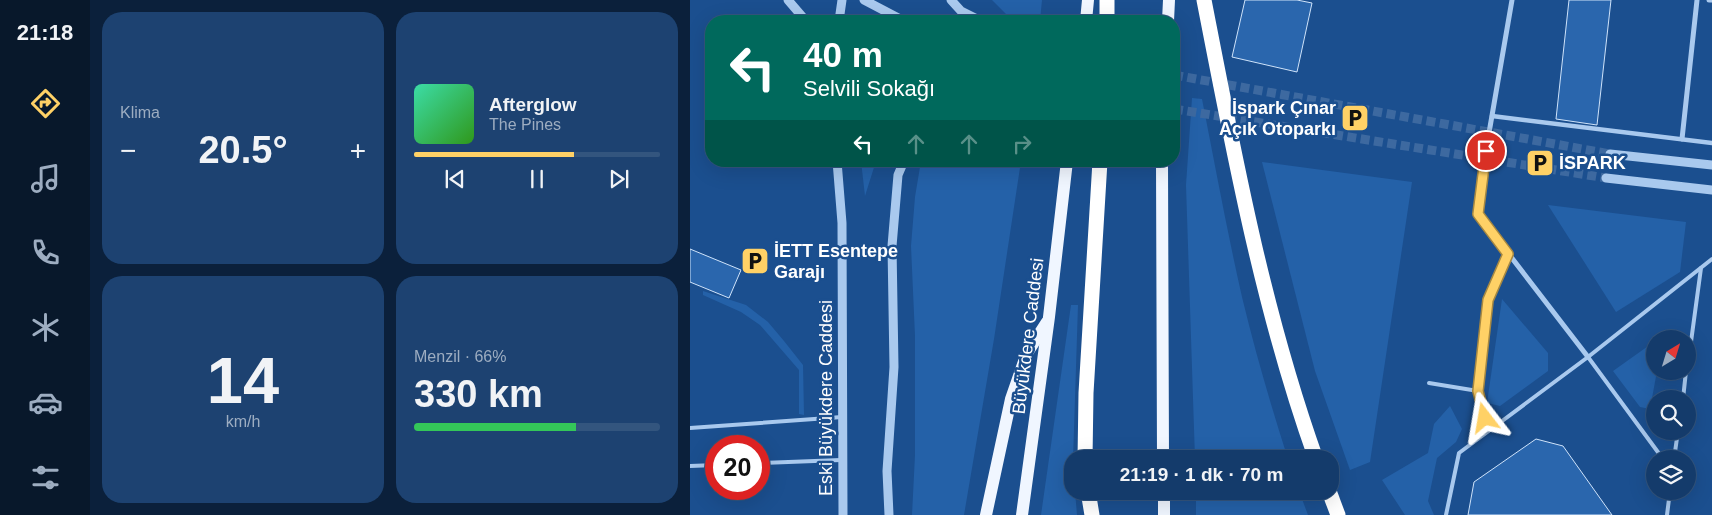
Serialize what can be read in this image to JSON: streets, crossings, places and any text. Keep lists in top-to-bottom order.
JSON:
{
  "streets": {
    "main road": ["Büyükdere Caddesi"],
    "street": ["Eski Büyükdere Caddesi"]
  },
  "places": {
    "parking": ["İspark Çınar Açık Otoparkı", "İSPARK", "İETT Esentepe Garajı"]
  },
  "north": "top right",
  "page": {
    "tabs": "21:18",
    "tile": [
      "Klima",
      ["14", "km/h"],
      ["Menzil · 66%", "330 km"]
    ],
    "turn": ["40 m", "Selvili Sokağı"],
    "song": ["Afterglow", "The Pines"],
    "heat": ["−", "20.5°", "+"],
    "limit": "20",
    "trip": "21:19 · 1 dk · 70 m"
  }
}
